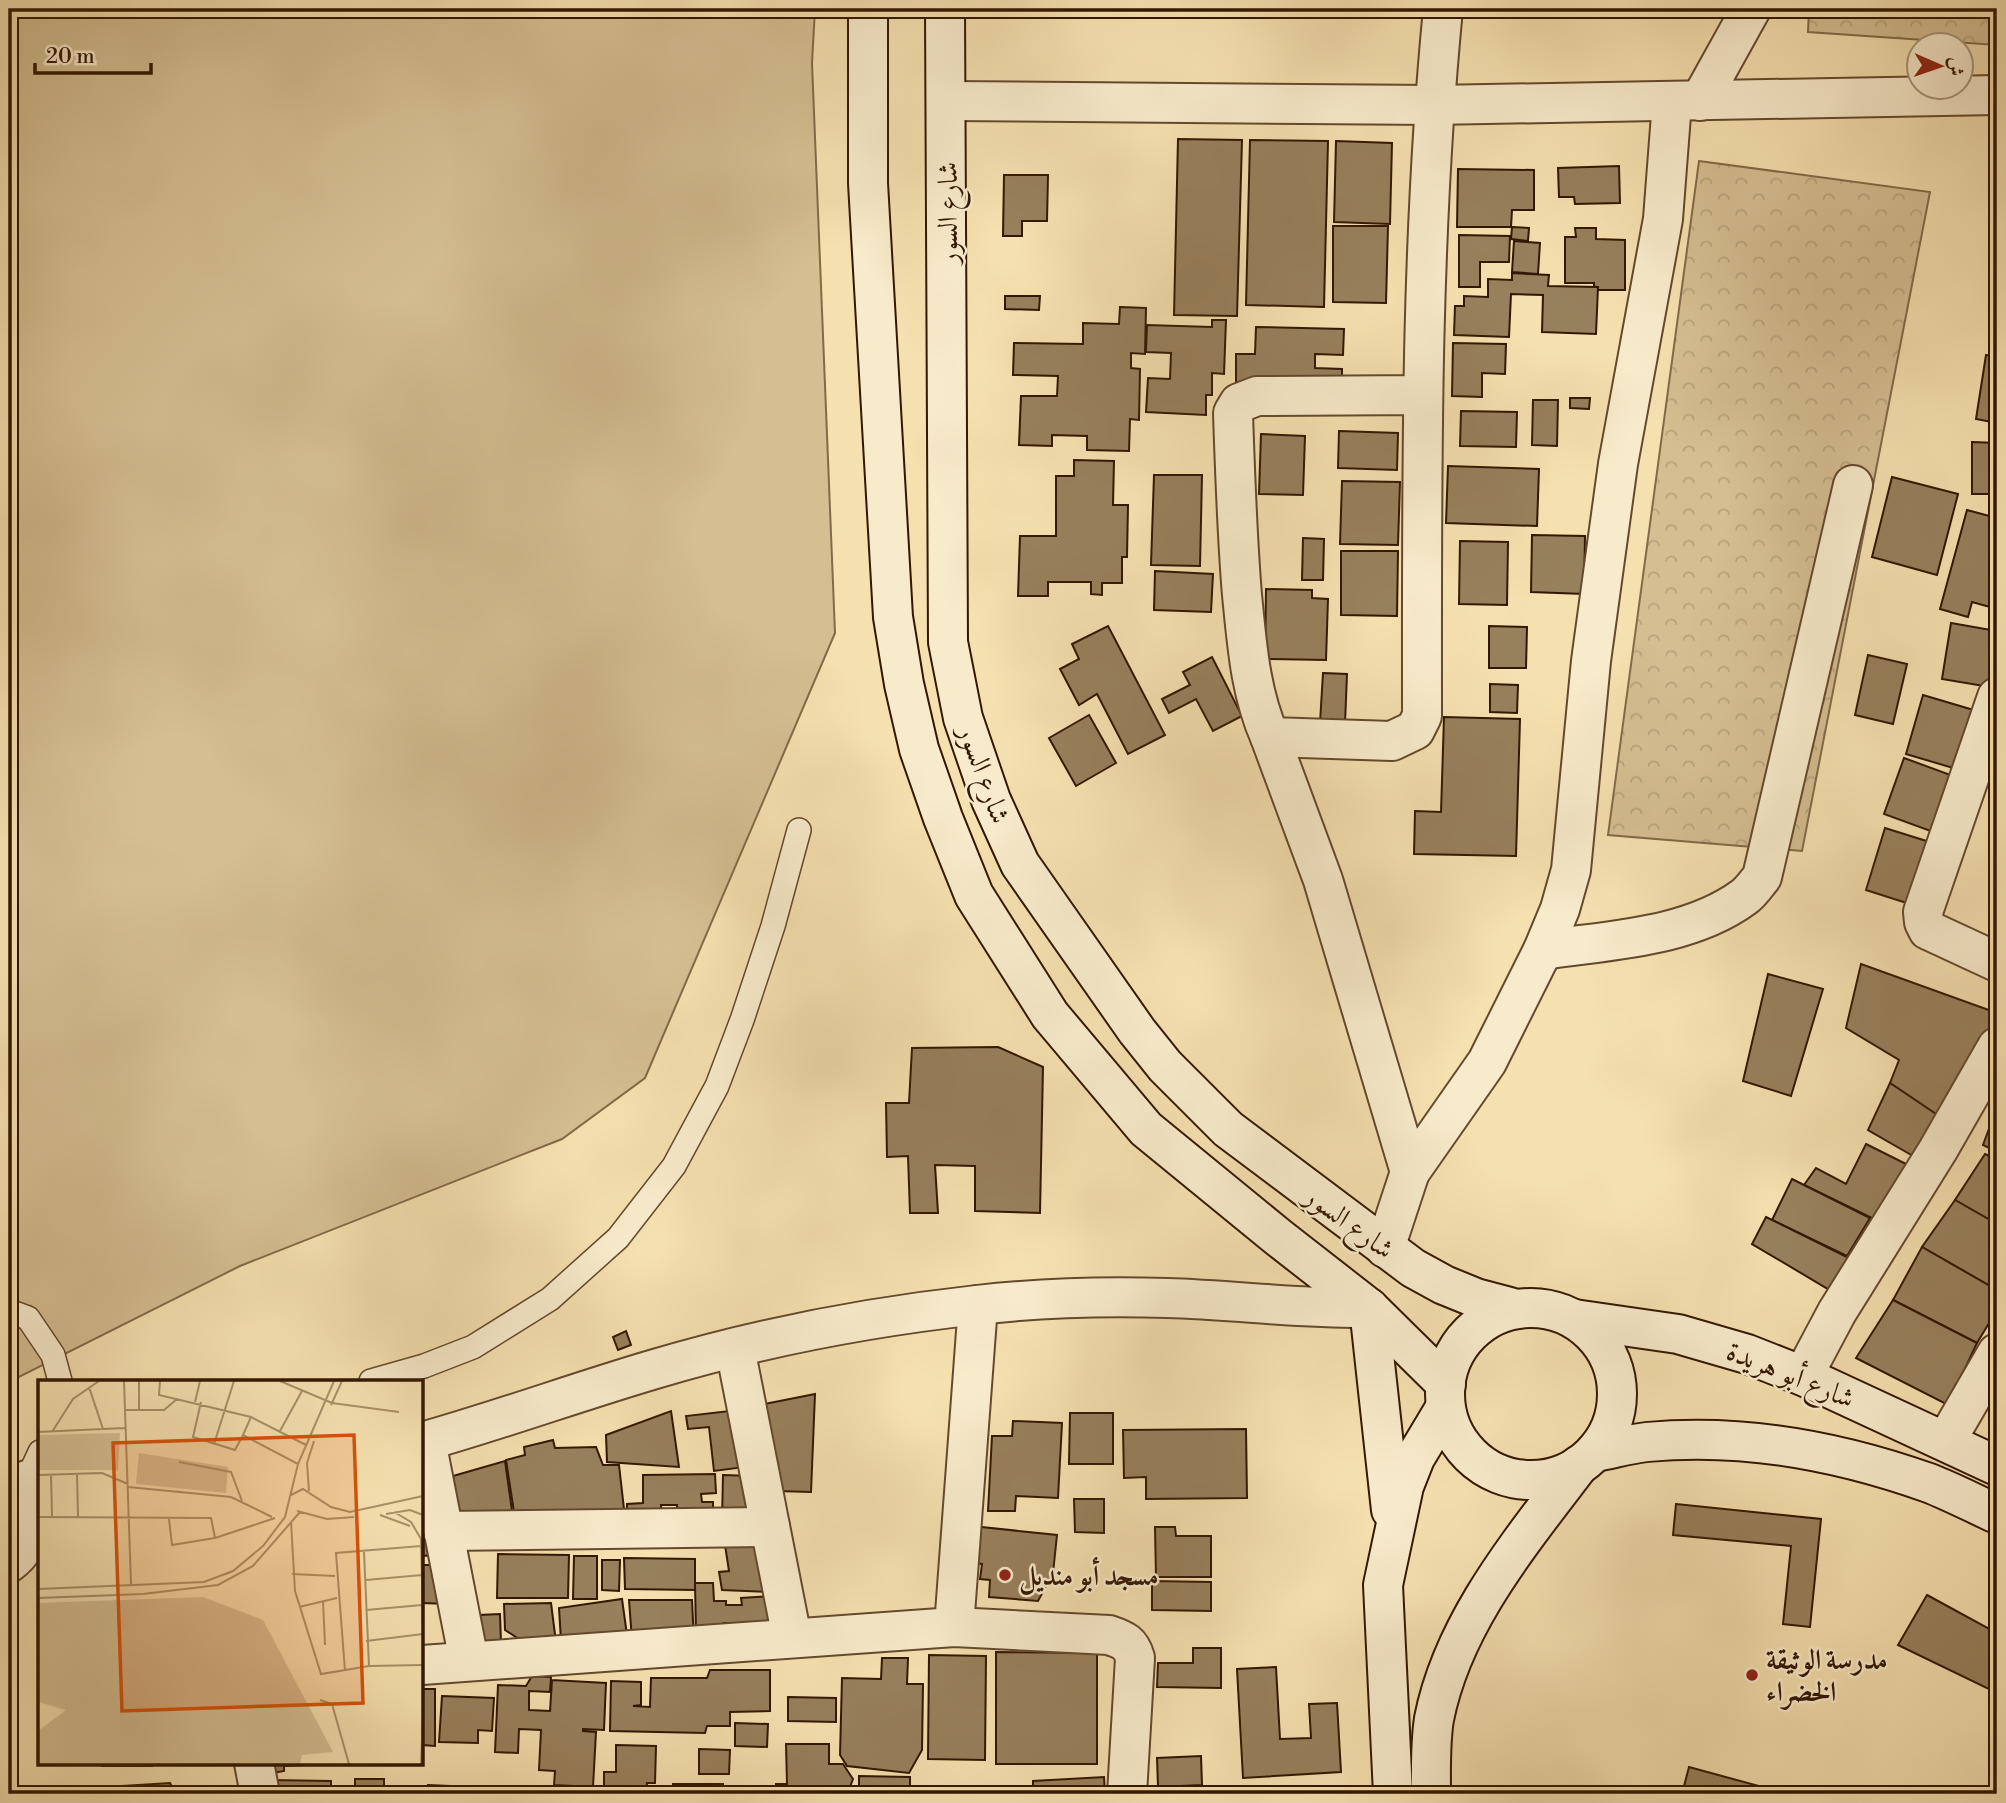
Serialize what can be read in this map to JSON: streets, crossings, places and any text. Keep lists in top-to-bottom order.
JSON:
{
  "streets": {
    "street": ["شارع السور", "شارع أبو هريدة"]
  },
  "crossings": [
    ["شارع السور", "شارع أبو هريدة"]
  ],
  "places": ["مسجد أبو منديل", "مدرسة الوثيقة الخضراء"],
  "scale_bar": "20 m",
  "north": "right"
}
